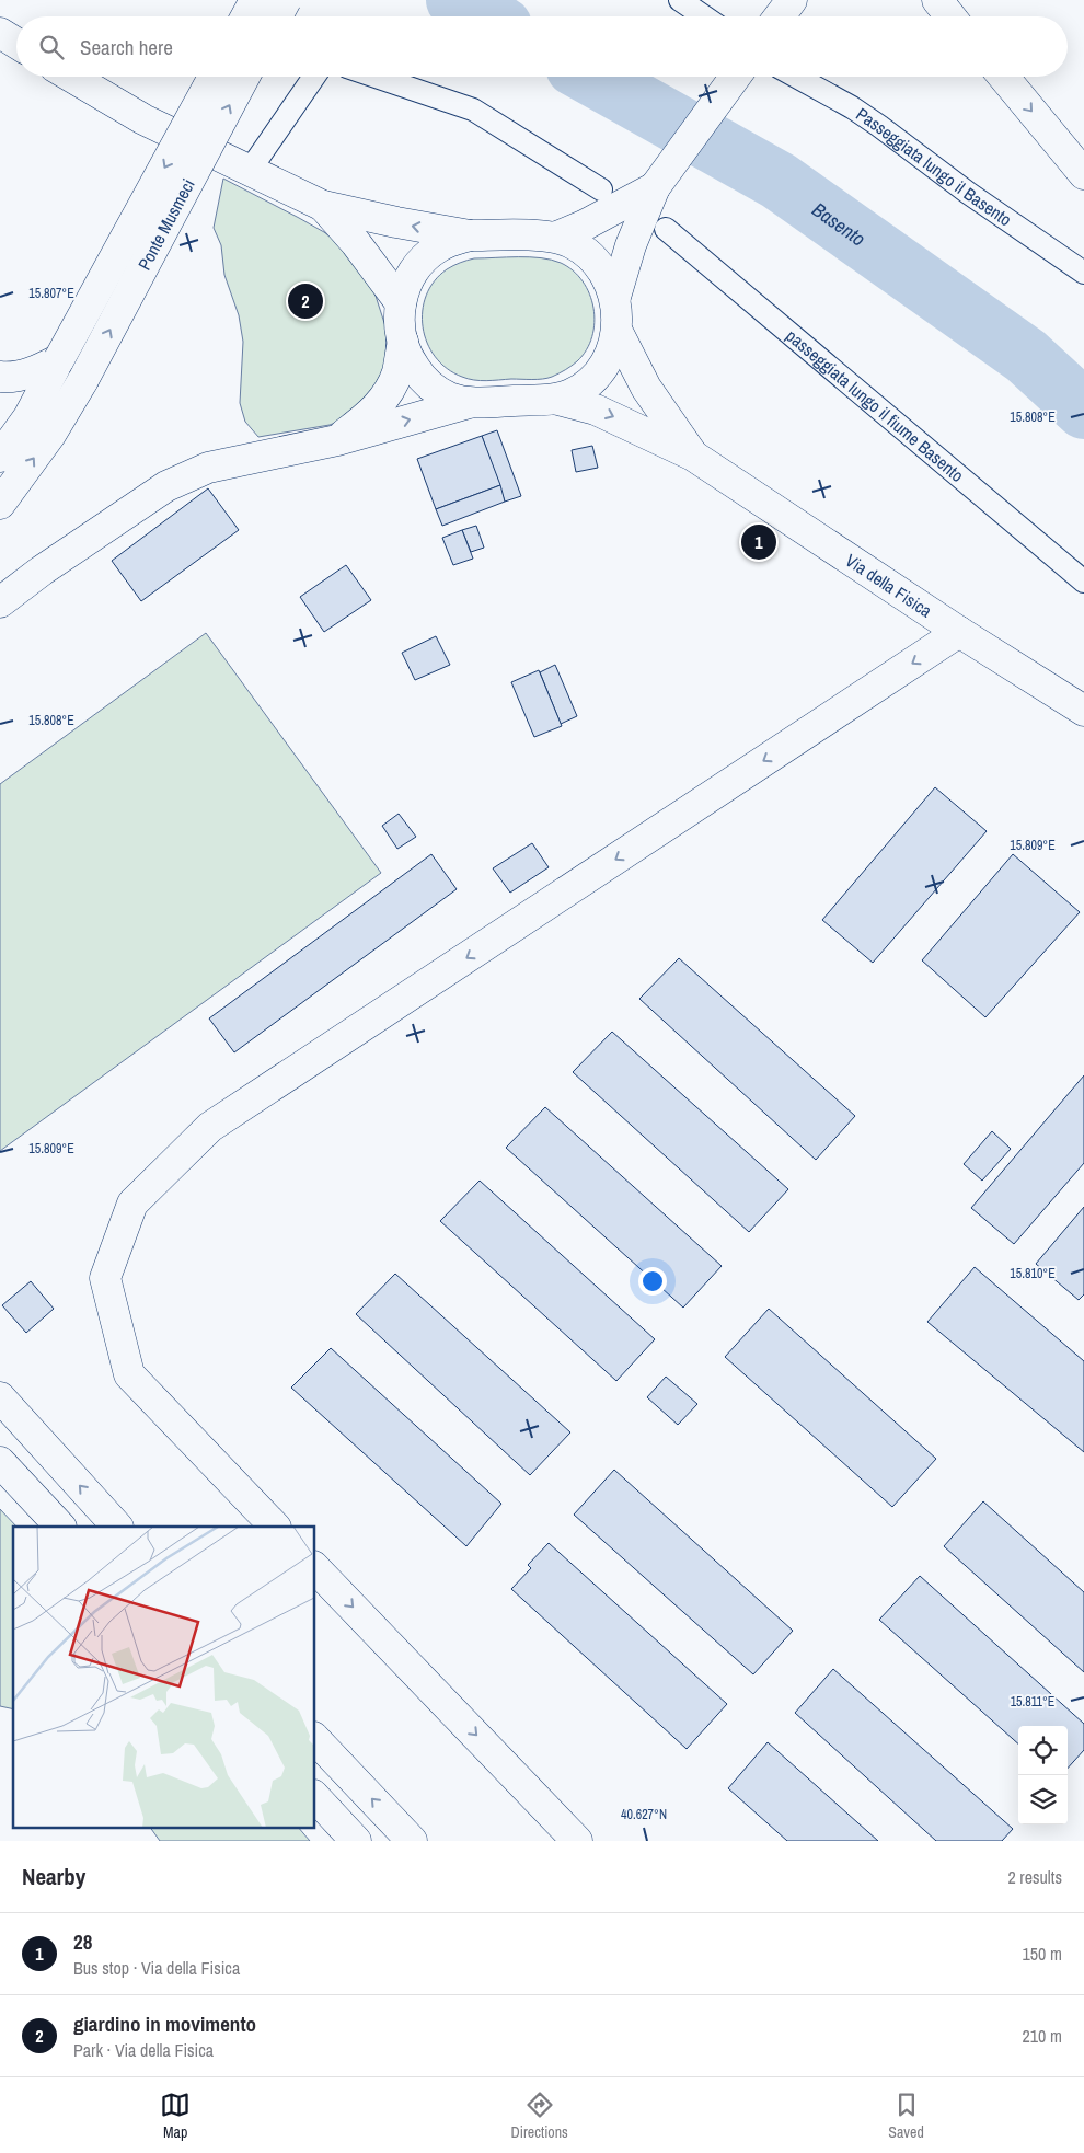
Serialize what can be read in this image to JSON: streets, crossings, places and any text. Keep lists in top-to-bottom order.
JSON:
{
  "streets": {
    "main road": ["Ponte Musmeci", "Via della Fisica"],
    "street": ["Passeggiata lungo il Basento", "passeggiata lungo il fiume Basento"]
  },
  "water": ["Basento"],
  "page": {
    "search": "Search here",
    "pins": ["2", "1"],
    "heading": ["Nearby", "2 results"],
    "list": [
      {
        "mark": "1",
        "name": "28",
        "note": "Bus stop · Via della Fisica",
        "value": "150 m"
      },
      {
        "mark": "2",
        "name": "giardino in movimento",
        "note": "Park · Via della Fisica",
        "value": "210 m"
      }
    ],
    "nav": ["Map", "Directions", "Saved"]
  },
  "coordinates": [
    "15.807°E",
    "15.808°E",
    "15.809°E",
    "15.810°E",
    "15.811°E",
    "40.627°N"
  ]
}
